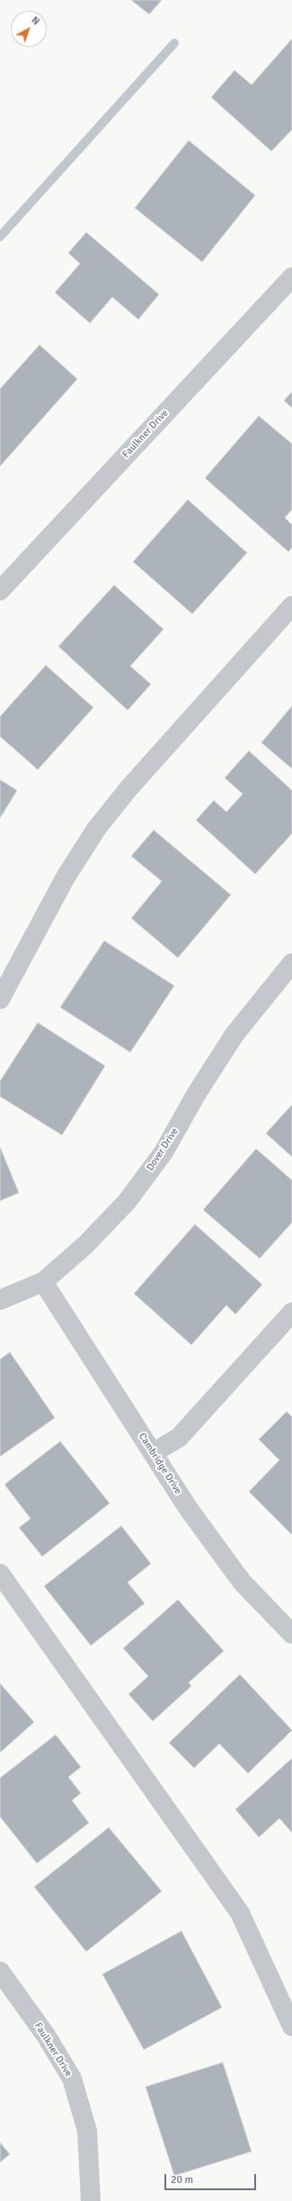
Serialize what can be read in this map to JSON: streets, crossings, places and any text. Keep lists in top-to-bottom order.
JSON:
{
  "streets": {
    "street": ["Faulkner Drive", "Dover Drive", "Cambridge Drive"]
  },
  "crossings": [
    ["Dover Drive", "Cambridge Drive"]
  ],
  "scale_bar": "20 m",
  "north": "top right"
}
